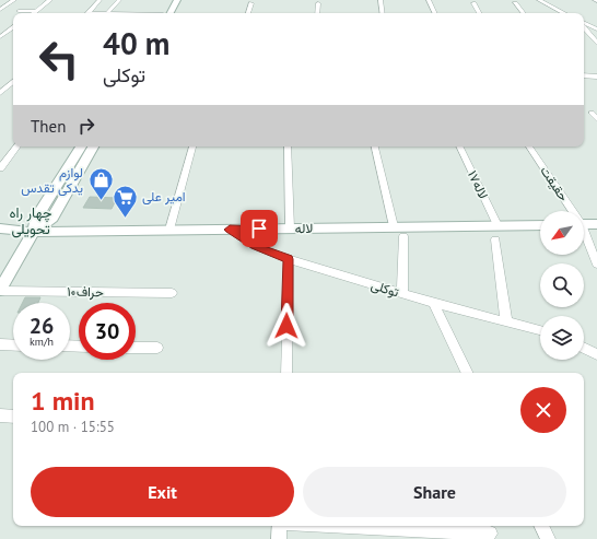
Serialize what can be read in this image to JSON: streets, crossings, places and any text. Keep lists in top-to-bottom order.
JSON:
{
  "streets": {
    "street": [
      "حقیقت",
      "لاله۱۷",
      "لاله",
      "توکلی",
      "حراف۱۰"
    ]
  },
  "crossings": [
    ["لاله۱۷", "لاله"],
    ["لاله", "توکلی"]
  ],
  "districts": ["چهار راه تحویلی"],
  "places": {
    "shop": ["لوازم یدکی تقدس"],
    "supermarket": ["امیر علی"]
  },
  "north": "bottom left",
  "page": {
    "turn": ["40 m", "توکلی"],
    "then": "Then",
    "speed": "26 km/h",
    "limit": "30",
    "heading": ["1 min", "100 m · 15:55"],
    "buttons": ["Exit", "Share"]
  }
}
